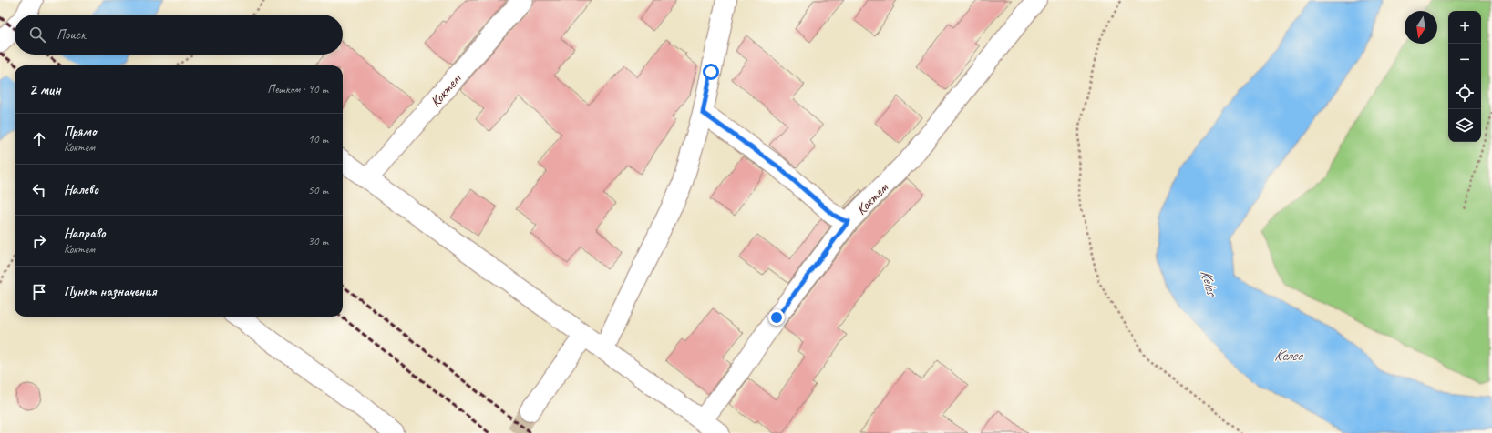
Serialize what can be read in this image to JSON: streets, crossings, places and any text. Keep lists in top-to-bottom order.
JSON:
{
  "streets": {
    "street": ["Коктем"]
  },
  "water": ["Keles", "Келес"],
  "north": "bottom",
  "page": {
    "map_buttons": ["+", "−"],
    "search": "Поиск",
    "heading": ["2 мин", "Пешком · 90 m"],
    "list": [
      ["Прямо", "Коктем", "10 m"],
      ["Налево", "50 m"],
      ["Направо", "Коктем", "30 m"],
      "Пункт назначения"
    ]
  }
}
